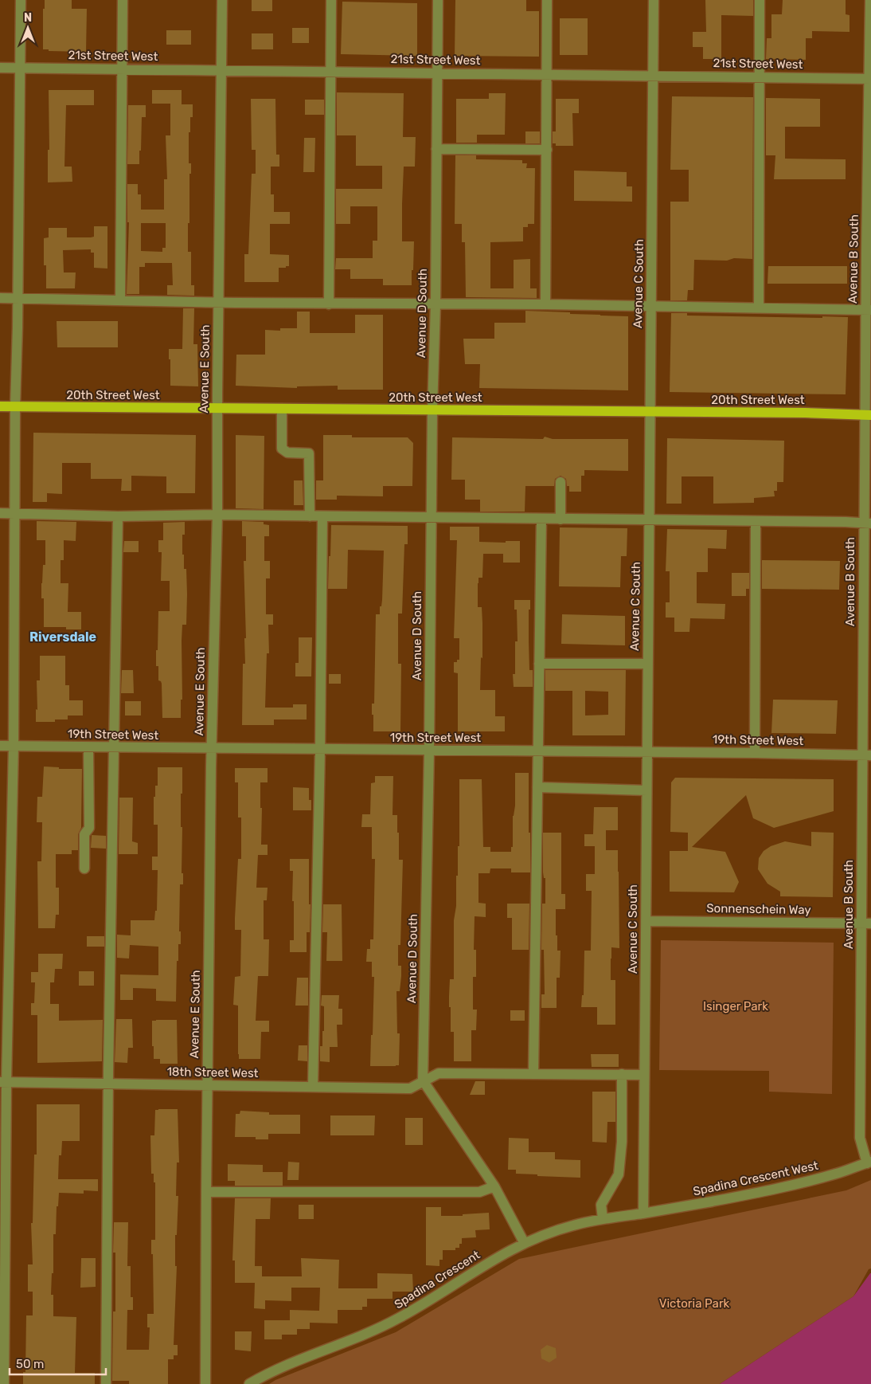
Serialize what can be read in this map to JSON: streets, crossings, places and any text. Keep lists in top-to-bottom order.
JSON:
{
  "streets": {
    "main road": ["20th Street West"],
    "street": [
      "21st Street West",
      "Avenue B South",
      "Avenue C South",
      "Avenue D South",
      "Avenue E South",
      "19th Street West",
      "Sonnenschein Way",
      "18th Street West",
      "Spadina Crescent West",
      "Spadina Crescent"
    ]
  },
  "crossings": [
    ["21st Street West", "Avenue B South"],
    ["21st Street West", "Avenue C South"],
    ["21st Street West", "Avenue D South"],
    ["21st Street West", "Avenue E South"],
    ["Avenue B South", "20th Street West"],
    ["Avenue B South", "19th Street West"],
    ["Avenue B South", "Sonnenschein Way"],
    ["Avenue B South", "Spadina Crescent West"],
    ["Avenue C South", "20th Street West"],
    ["Avenue C South", "19th Street West"],
    ["Avenue C South", "Sonnenschein Way"],
    ["Avenue C South", "18th Street West"],
    ["Avenue C South", "Spadina Crescent West"],
    ["Avenue C South", "Spadina Crescent"],
    ["Avenue D South", "20th Street West"],
    ["Avenue D South", "19th Street West"],
    ["Avenue D South", "18th Street West"],
    ["Avenue E South", "20th Street West"],
    ["Avenue E South", "19th Street West"],
    ["Avenue E South", "18th Street West"],
    ["Spadina Crescent West", "Spadina Crescent"]
  ],
  "districts": ["Riversdale"],
  "parks": ["Isinger Park", "Victoria Park"],
  "scale_bar": "50 m",
  "north": "top"
}
